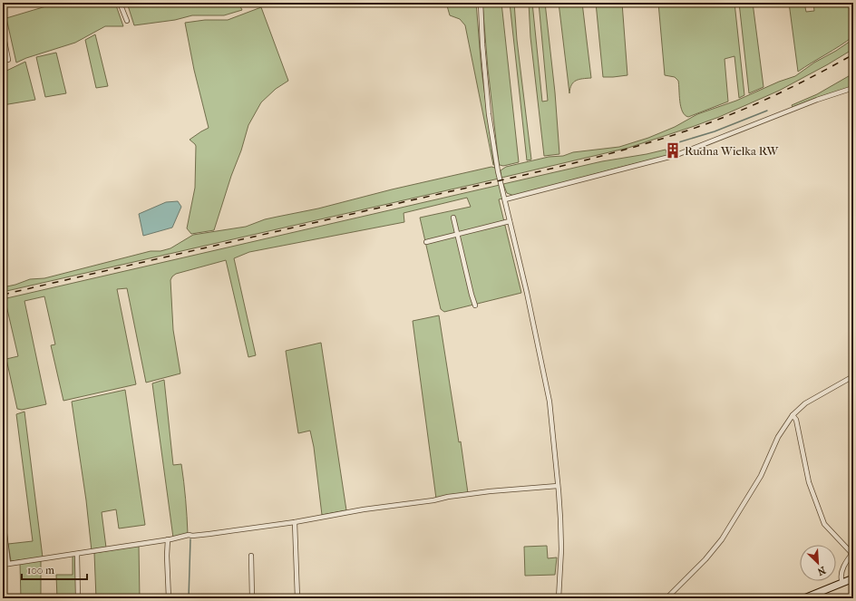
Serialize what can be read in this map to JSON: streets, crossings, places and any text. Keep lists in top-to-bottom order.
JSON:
{
  "places": {
    "building": ["Rudna Wielka RW"]
  },
  "scale_bar": "100 m",
  "north": "bottom right"
}
